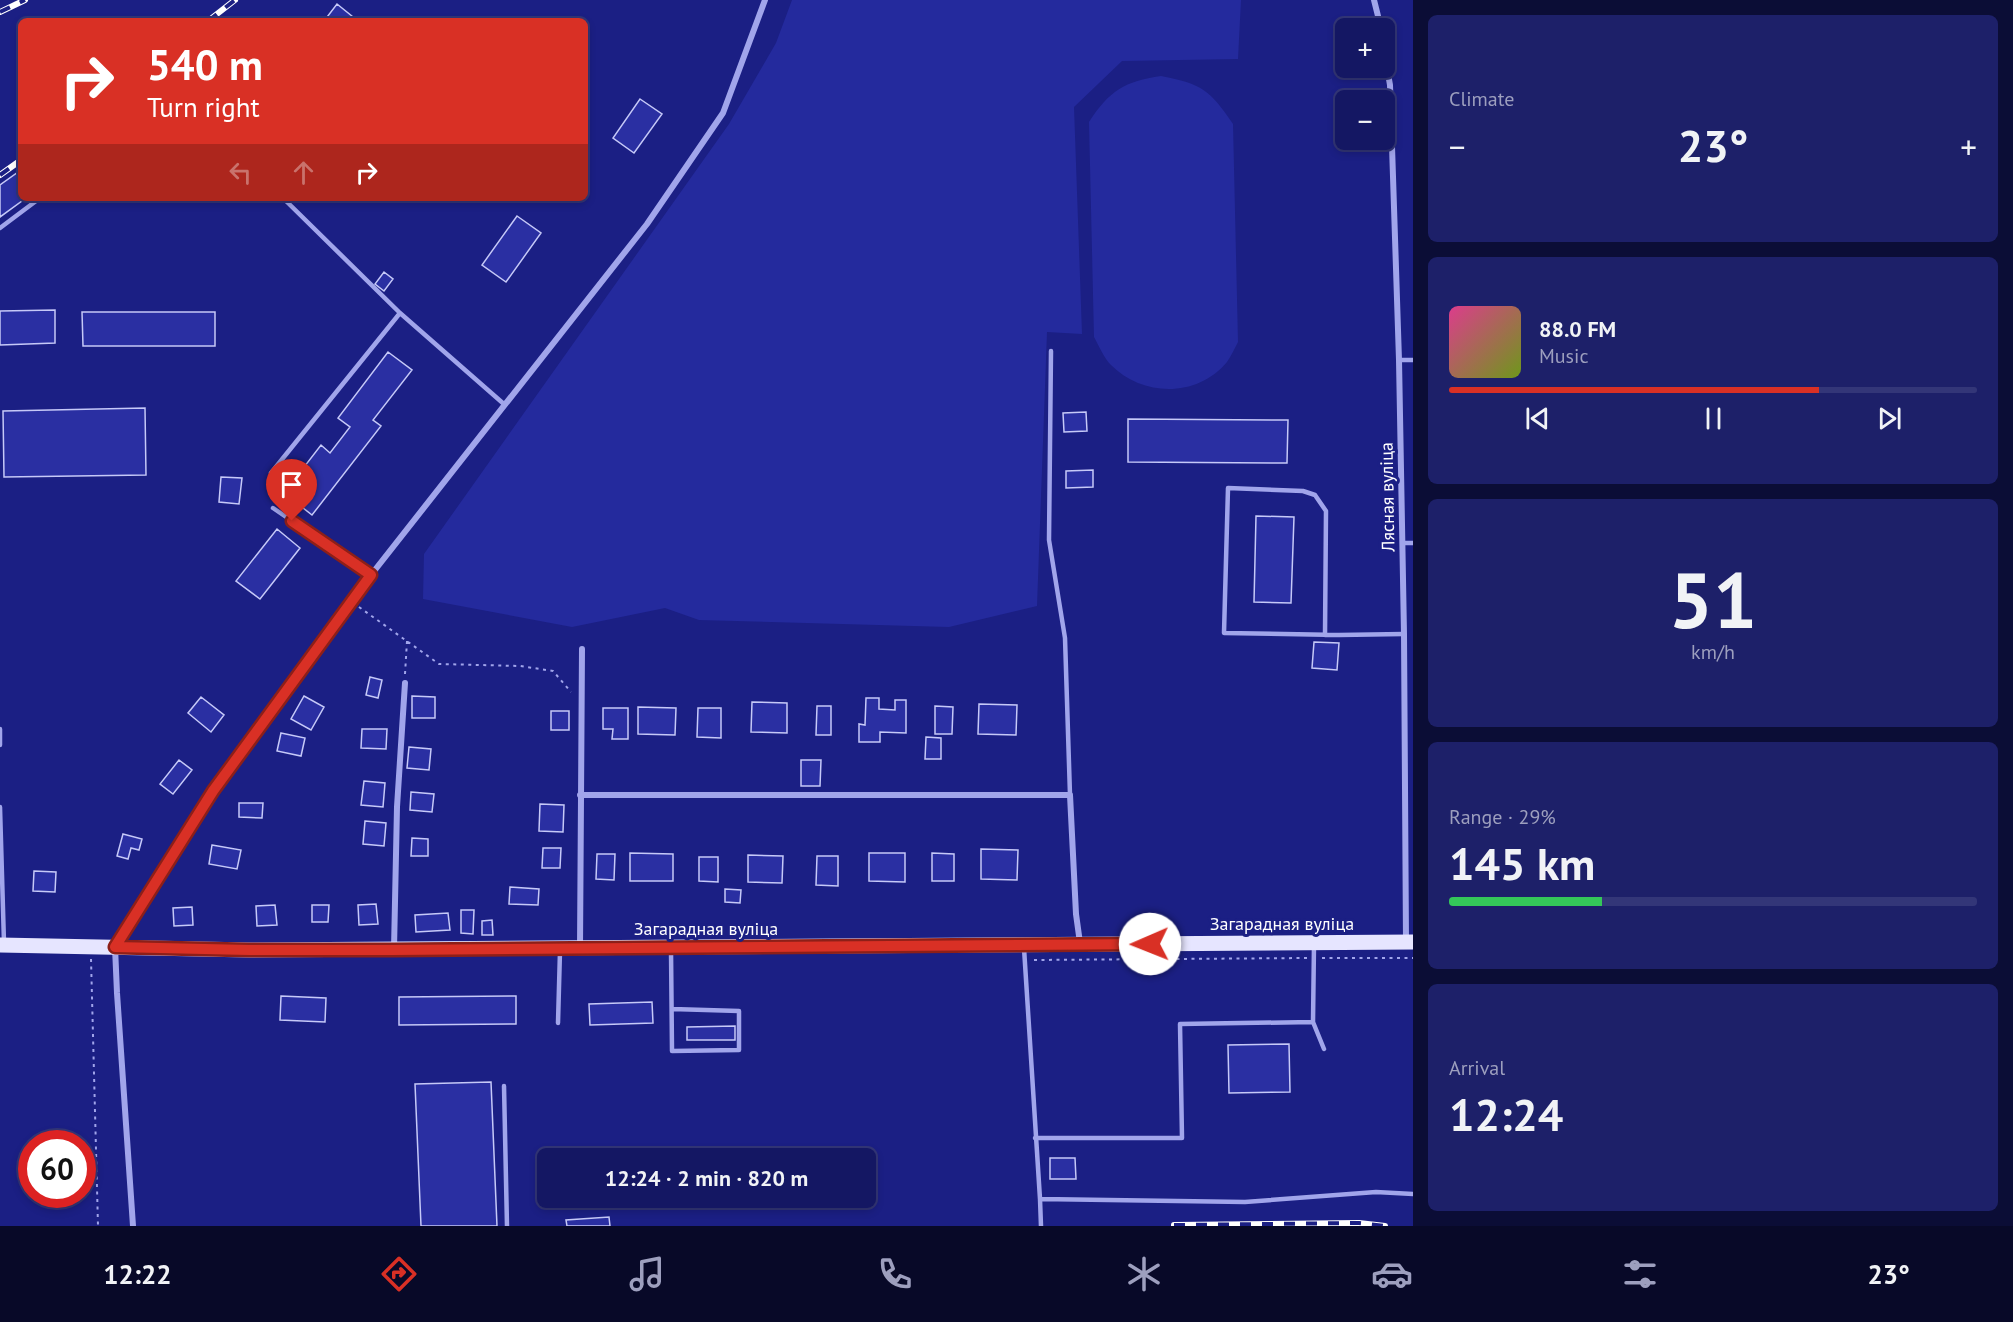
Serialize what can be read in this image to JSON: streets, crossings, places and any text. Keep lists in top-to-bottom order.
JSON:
{
  "streets": {
    "main road": ["Загарадная вуліца"],
    "street": ["Лясная вуліца"]
  },
  "crossings": [
    ["Лясная вуліца", "Загарадная вуліца"]
  ],
  "page": {
    "tile": [
      "Climate",
      ["51", "km/h"],
      ["Range · 29%", "145 km"],
      ["Arrival", "12:24"]
    ],
    "map_buttons": ["+", "−"],
    "turn": ["540 m", "Turn right"],
    "heat": ["−", "23°", "+"],
    "song": ["88.0 FM", "Music"],
    "limit": "60",
    "trip": "12:24 · 2 min · 820 m",
    "tabs": ["12:22", "23°"]
  }
}
